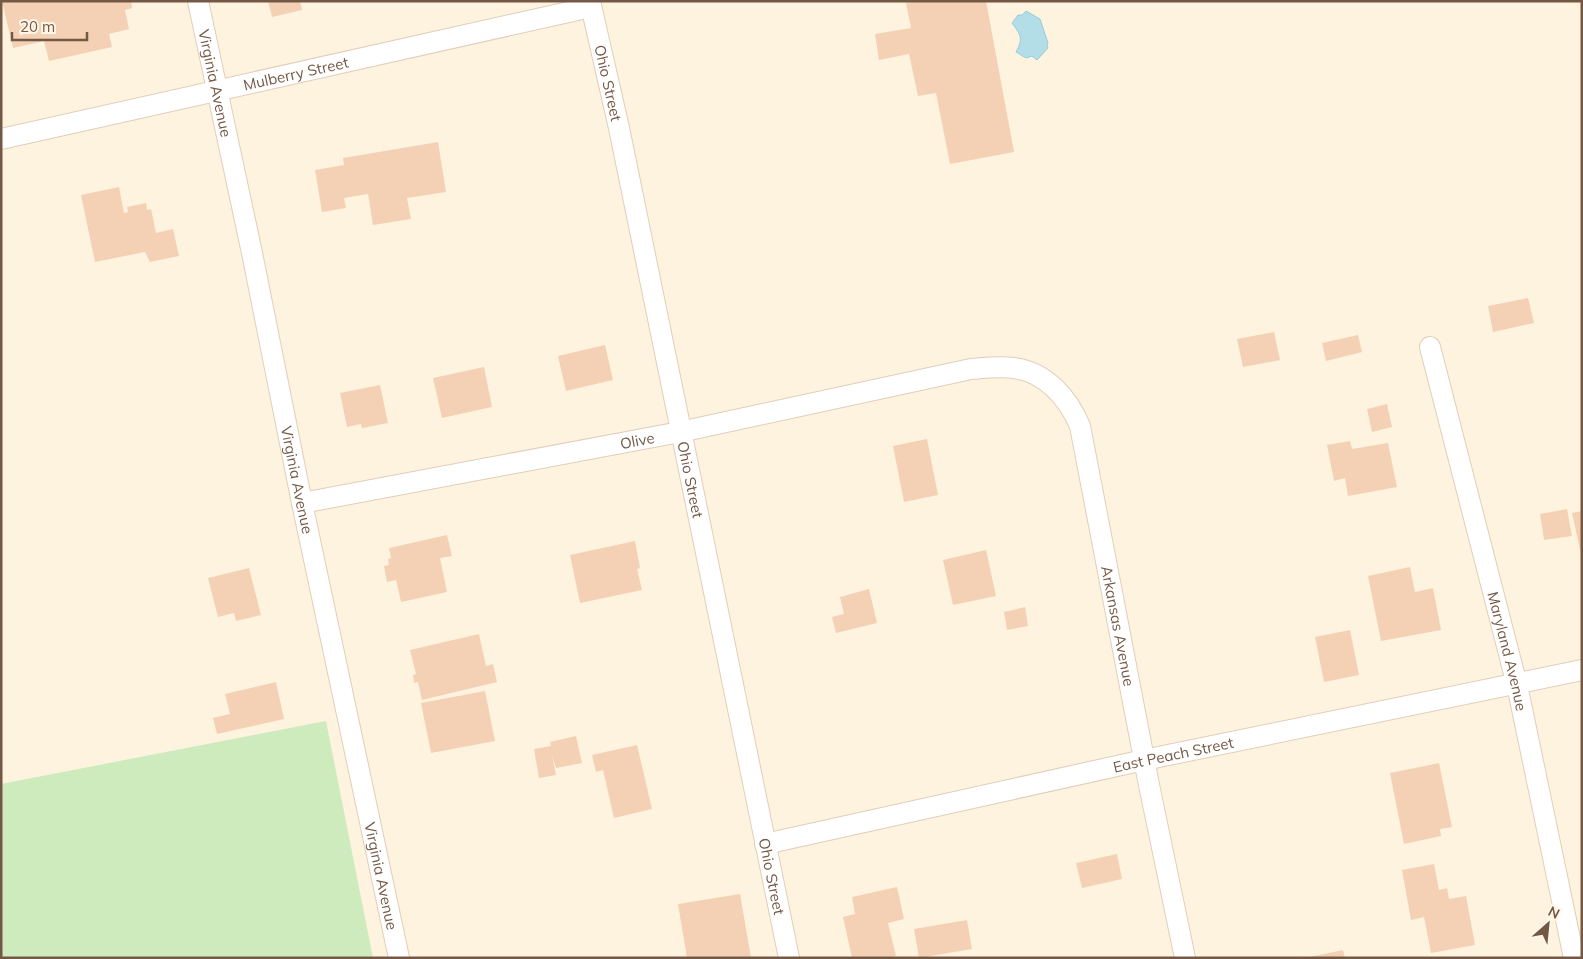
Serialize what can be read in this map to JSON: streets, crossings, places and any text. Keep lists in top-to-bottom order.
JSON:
{
  "streets": {
    "street": [
      "Mulberry Street",
      "Virginia Avenue",
      "Ohio Street",
      "Olive",
      "Arkansas Avenue",
      "Maryland Avenue",
      "East Peach Street"
    ]
  },
  "crossings": [
    ["Mulberry Street", "Virginia Avenue"],
    ["Mulberry Street", "Ohio Street"],
    ["Virginia Avenue", "Olive"],
    ["Ohio Street", "Olive"],
    ["Ohio Street", "East Peach Street"],
    ["Olive", "Arkansas Avenue"],
    ["Arkansas Avenue", "East Peach Street"],
    ["Maryland Avenue", "East Peach Street"]
  ],
  "scale_bar": "20 m",
  "north": "top right"
}
